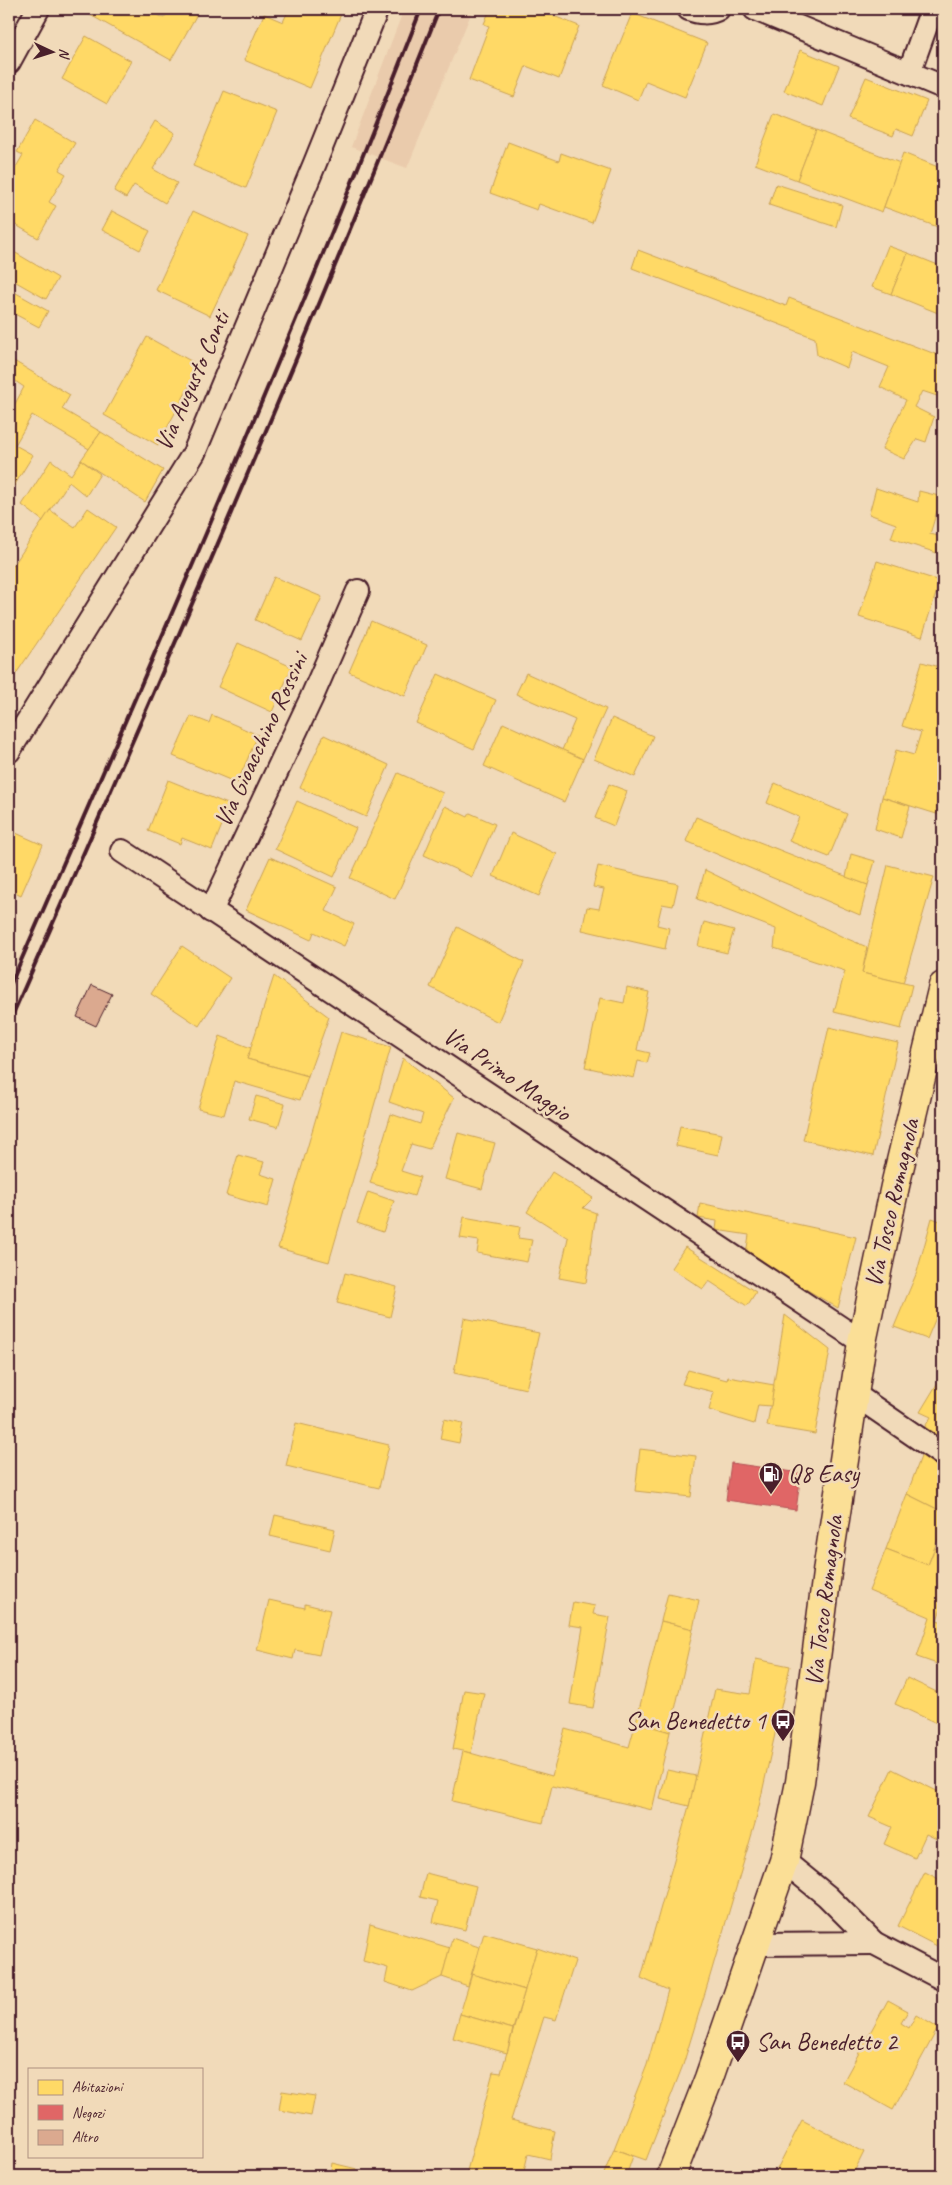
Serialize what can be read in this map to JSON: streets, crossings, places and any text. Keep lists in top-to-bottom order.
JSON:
{
  "streets": {
    "main road": ["Via Tosco Romagnola"],
    "street": ["Via Augusto Conti", "Via Gioacchino Rossini", "Via Primo Maggio"]
  },
  "crossings": [
    ["Via Gioacchino Rossini", "Via Primo Maggio"],
    ["Via Primo Maggio", "Via Tosco Romagnola"]
  ],
  "places": {
    "fuel station": ["Q8 Easy"],
    "bus stop": ["San Benedetto 1", "San Benedetto 2"]
  },
  "legend": ["Abitazioni", "Negozi", "Altro"],
  "north": "right"
}
